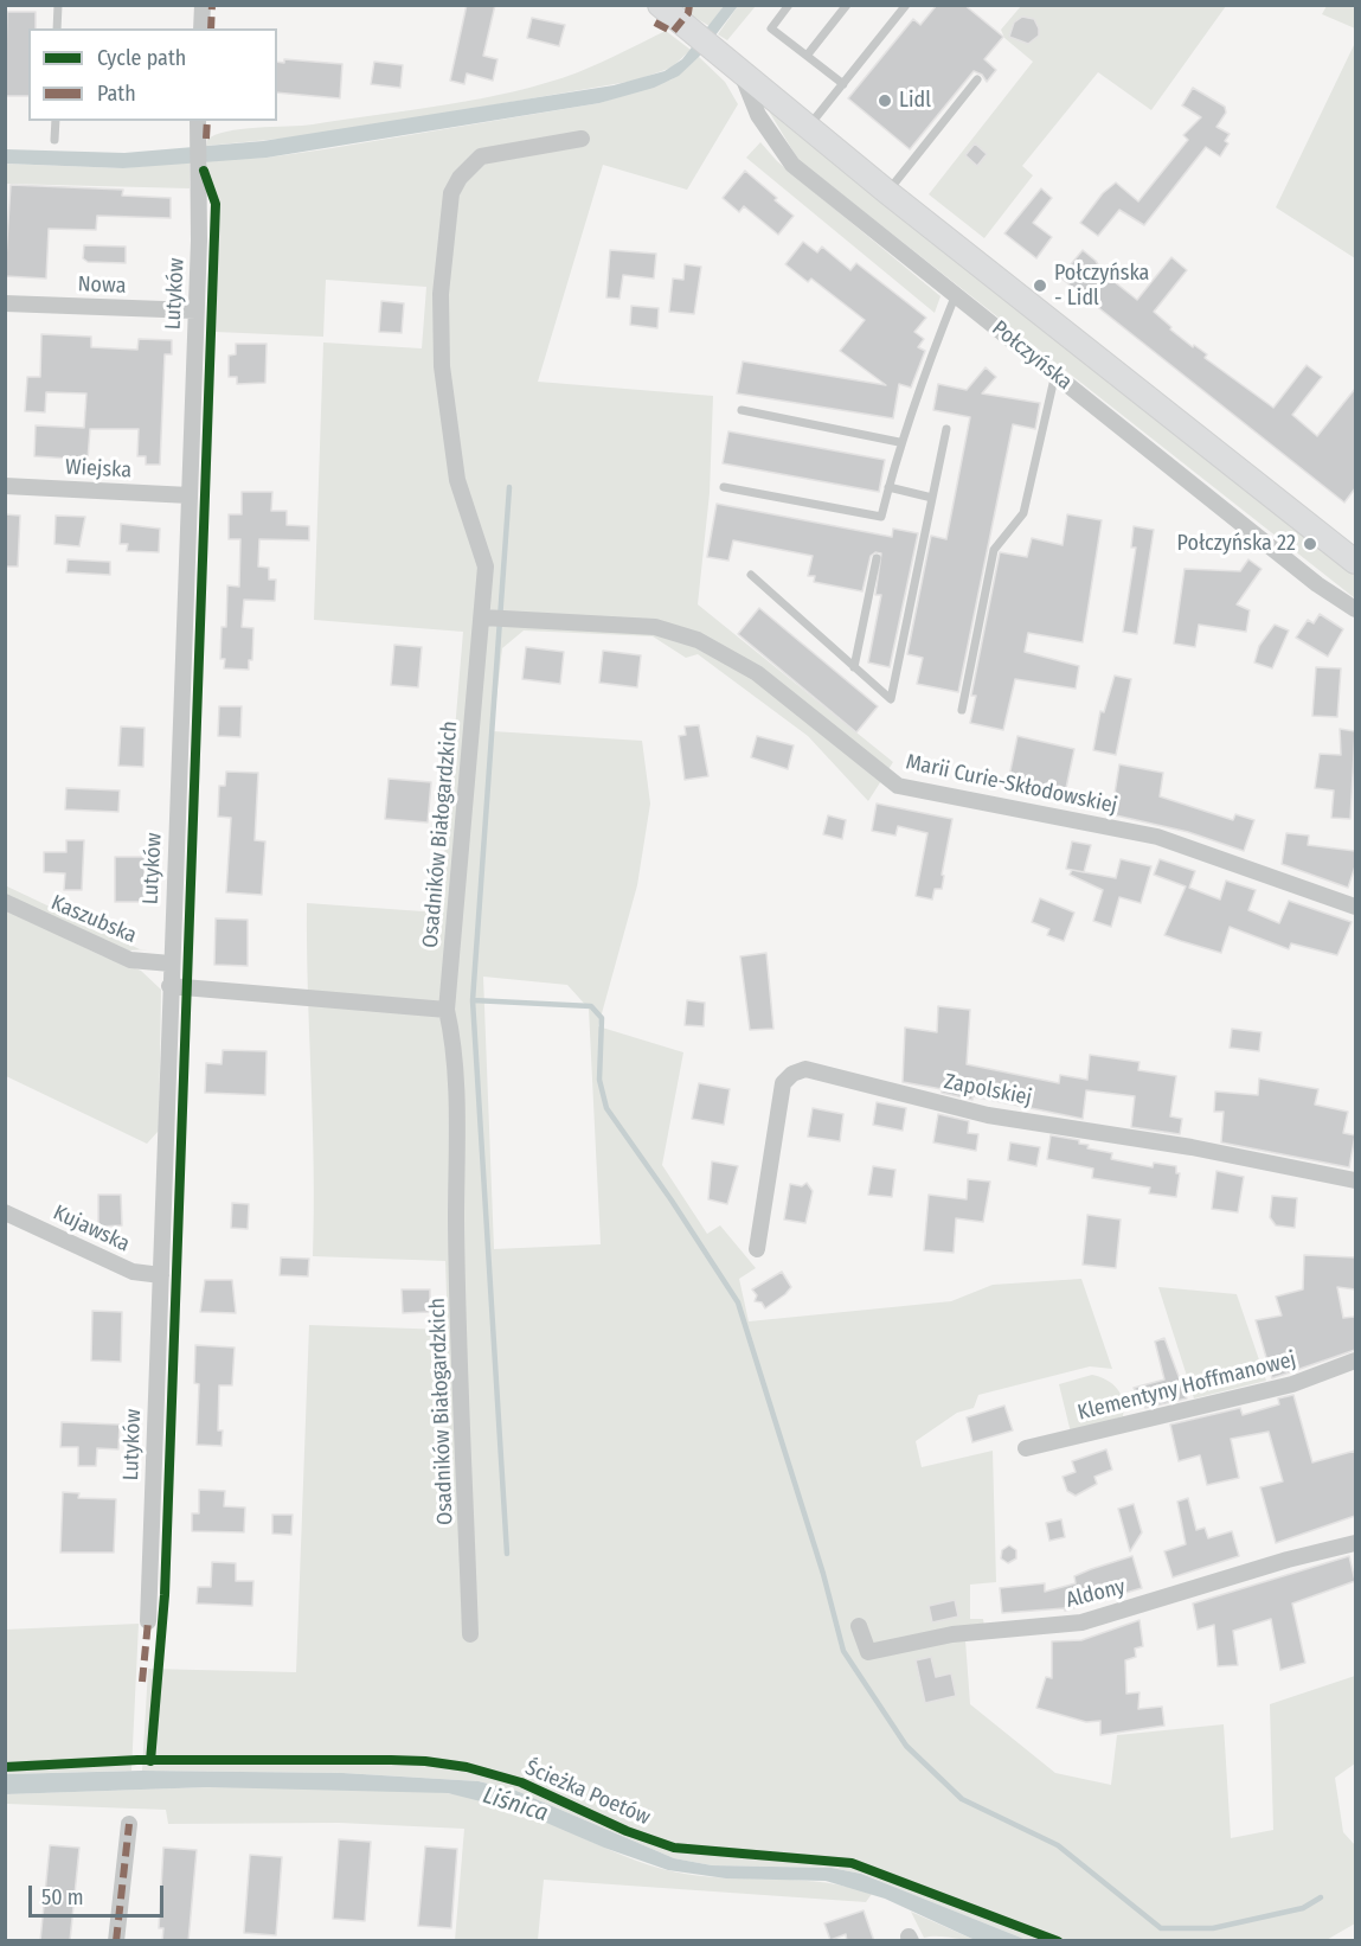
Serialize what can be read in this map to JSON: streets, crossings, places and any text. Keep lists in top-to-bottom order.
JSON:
{
  "streets": {
    "street": [
      "Nowa",
      "Lutyków",
      "Połczyńska",
      "Wiejska",
      "Marii Curie-Skłodowskiej",
      "Osadników Białogardzkich",
      "Kaszubska",
      "Zapolskiej",
      "Kujawska",
      "Klementyny Hoffmanowej",
      "Aldony"
    ],
    "cycle path": ["Ścieżka Poetów"]
  },
  "crossings": [
    ["Nowa", "Lutyków"],
    ["Lutyków", "Wiejska"],
    ["Lutyków", "Kaszubska"],
    ["Lutyków", "Kujawska"],
    ["Marii Curie-Skłodowskiej", "Osadników Białogardzkich"]
  ],
  "water": ["Liśnica"],
  "places": ["Lidl", "Połczyńska - Lidl", "Połczyńska 22"],
  "legend": ["Cycle path", "Path"],
  "scale_bar": "50 m"
}
